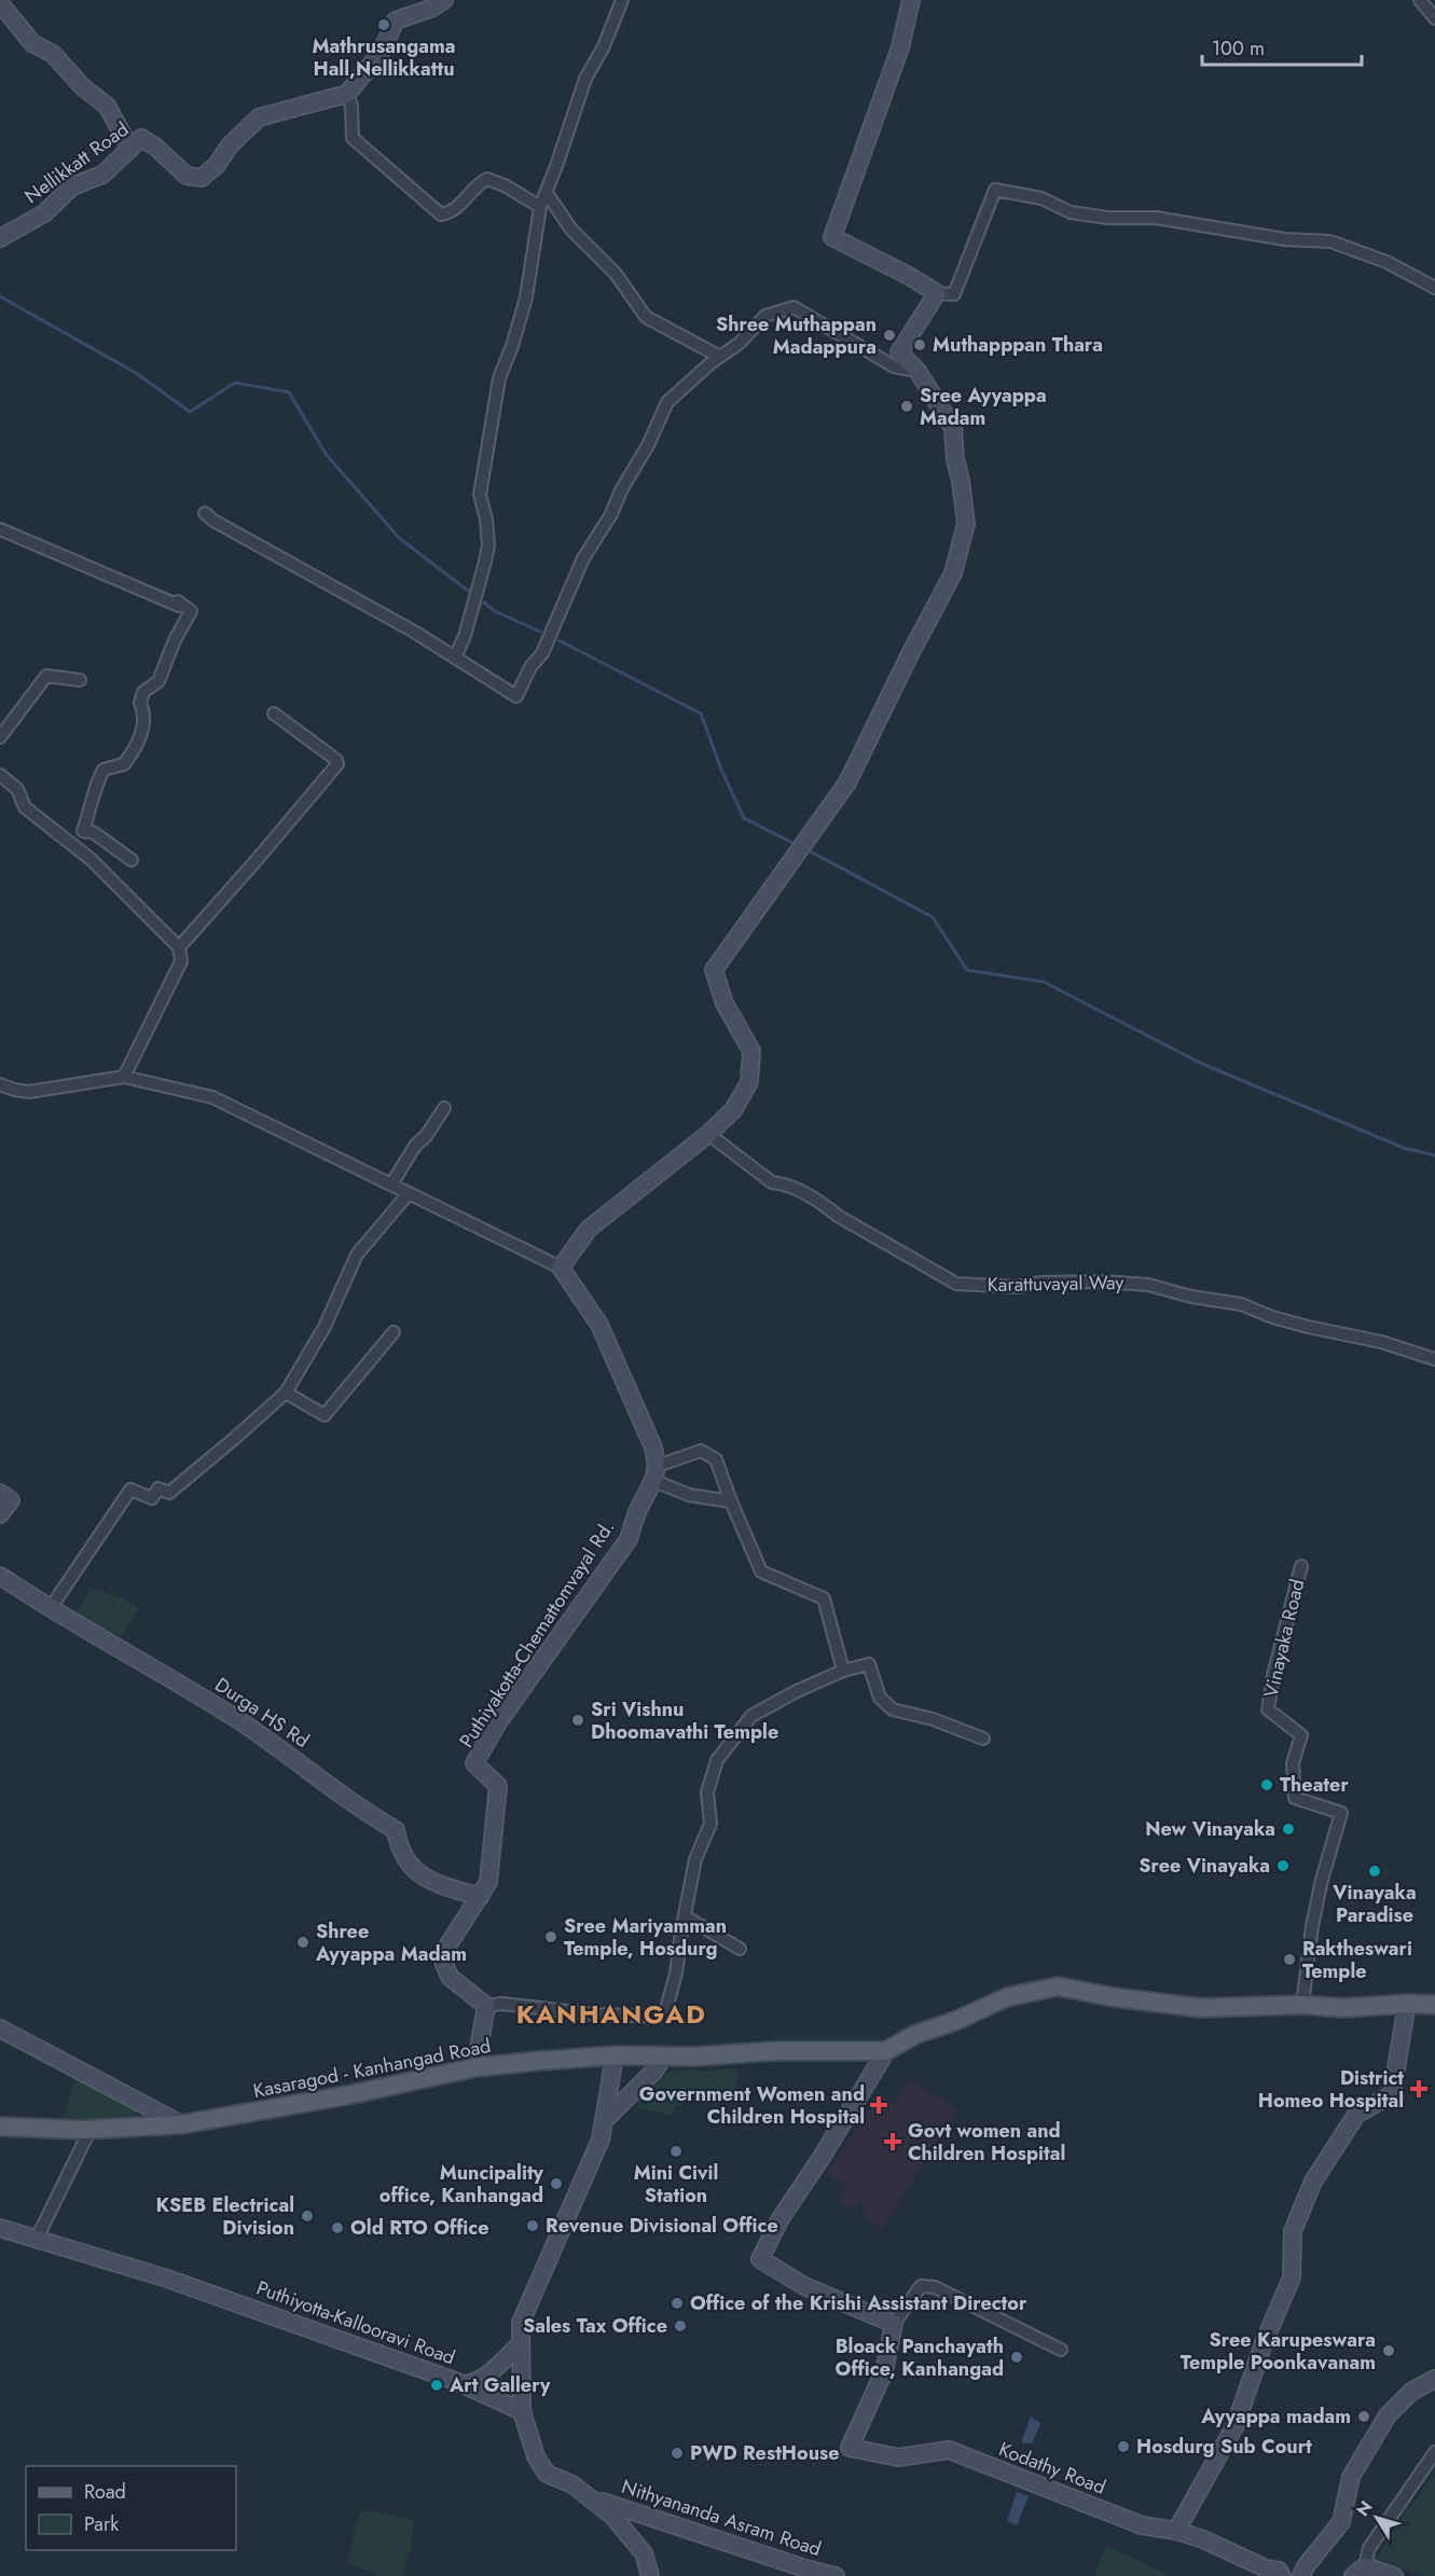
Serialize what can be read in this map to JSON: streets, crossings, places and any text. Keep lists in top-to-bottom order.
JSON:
{
  "streets": {
    "main road": ["Kasaragod - Kanhangad Road"],
    "street": [
      "Nellikkatt Road",
      "Karattuvayal Way",
      "Puthiyakotta-Chemattomvayal Rd.",
      "Vinayaka Road",
      "Durga HS Rd",
      "Puthiyotta-Kallooravi Road",
      "Kodathy Road",
      "Nithyananda Asram Road"
    ]
  },
  "crossings": [
    ["Puthiyakotta-Chemattomvayal Rd.", "Durga HS Rd"],
    ["Vinayaka Road", "Kasaragod - Kanhangad Road"]
  ],
  "districts": ["KANHANGAD"],
  "places": {
    "other": [
      "Mathrusangama Hall,Nellikkattu",
      "Shree Muthappan Madappura",
      "Muthapppan Thara",
      "Sree Ayyappa Madam",
      "Sri Vishnu Dhoomavathi Temple",
      "Theater",
      "New Vinayaka",
      "Sree Vinayaka",
      "Vinayaka Paradise",
      "Sree Mariyamman Temple, Hosdurg",
      "Shree Ayyappa Madam",
      "Raktheswari Temple",
      "Mini Civil Station",
      "Muncipality office, Kanhangad",
      "KSEB Electrical Division",
      "Revenue Divisional Office",
      "Old RTO Office",
      "Office of the Krishi Assistant Director",
      "Sales Tax Office",
      "Sree Karupeswara Temple Poonkavanam",
      "Bloack Panchayath Office, Kanhangad",
      "Art Gallery",
      "Ayyappa madam",
      "Hosdurg Sub Court",
      "PWD RestHouse"
    ],
    "health": ["District Homeo Hospital", "Government Women and Children Hospital", "Govt women and Children Hospital"]
  },
  "legend": ["Road", "Park"],
  "scale_bar": "100 m",
  "north": "top left"
}
